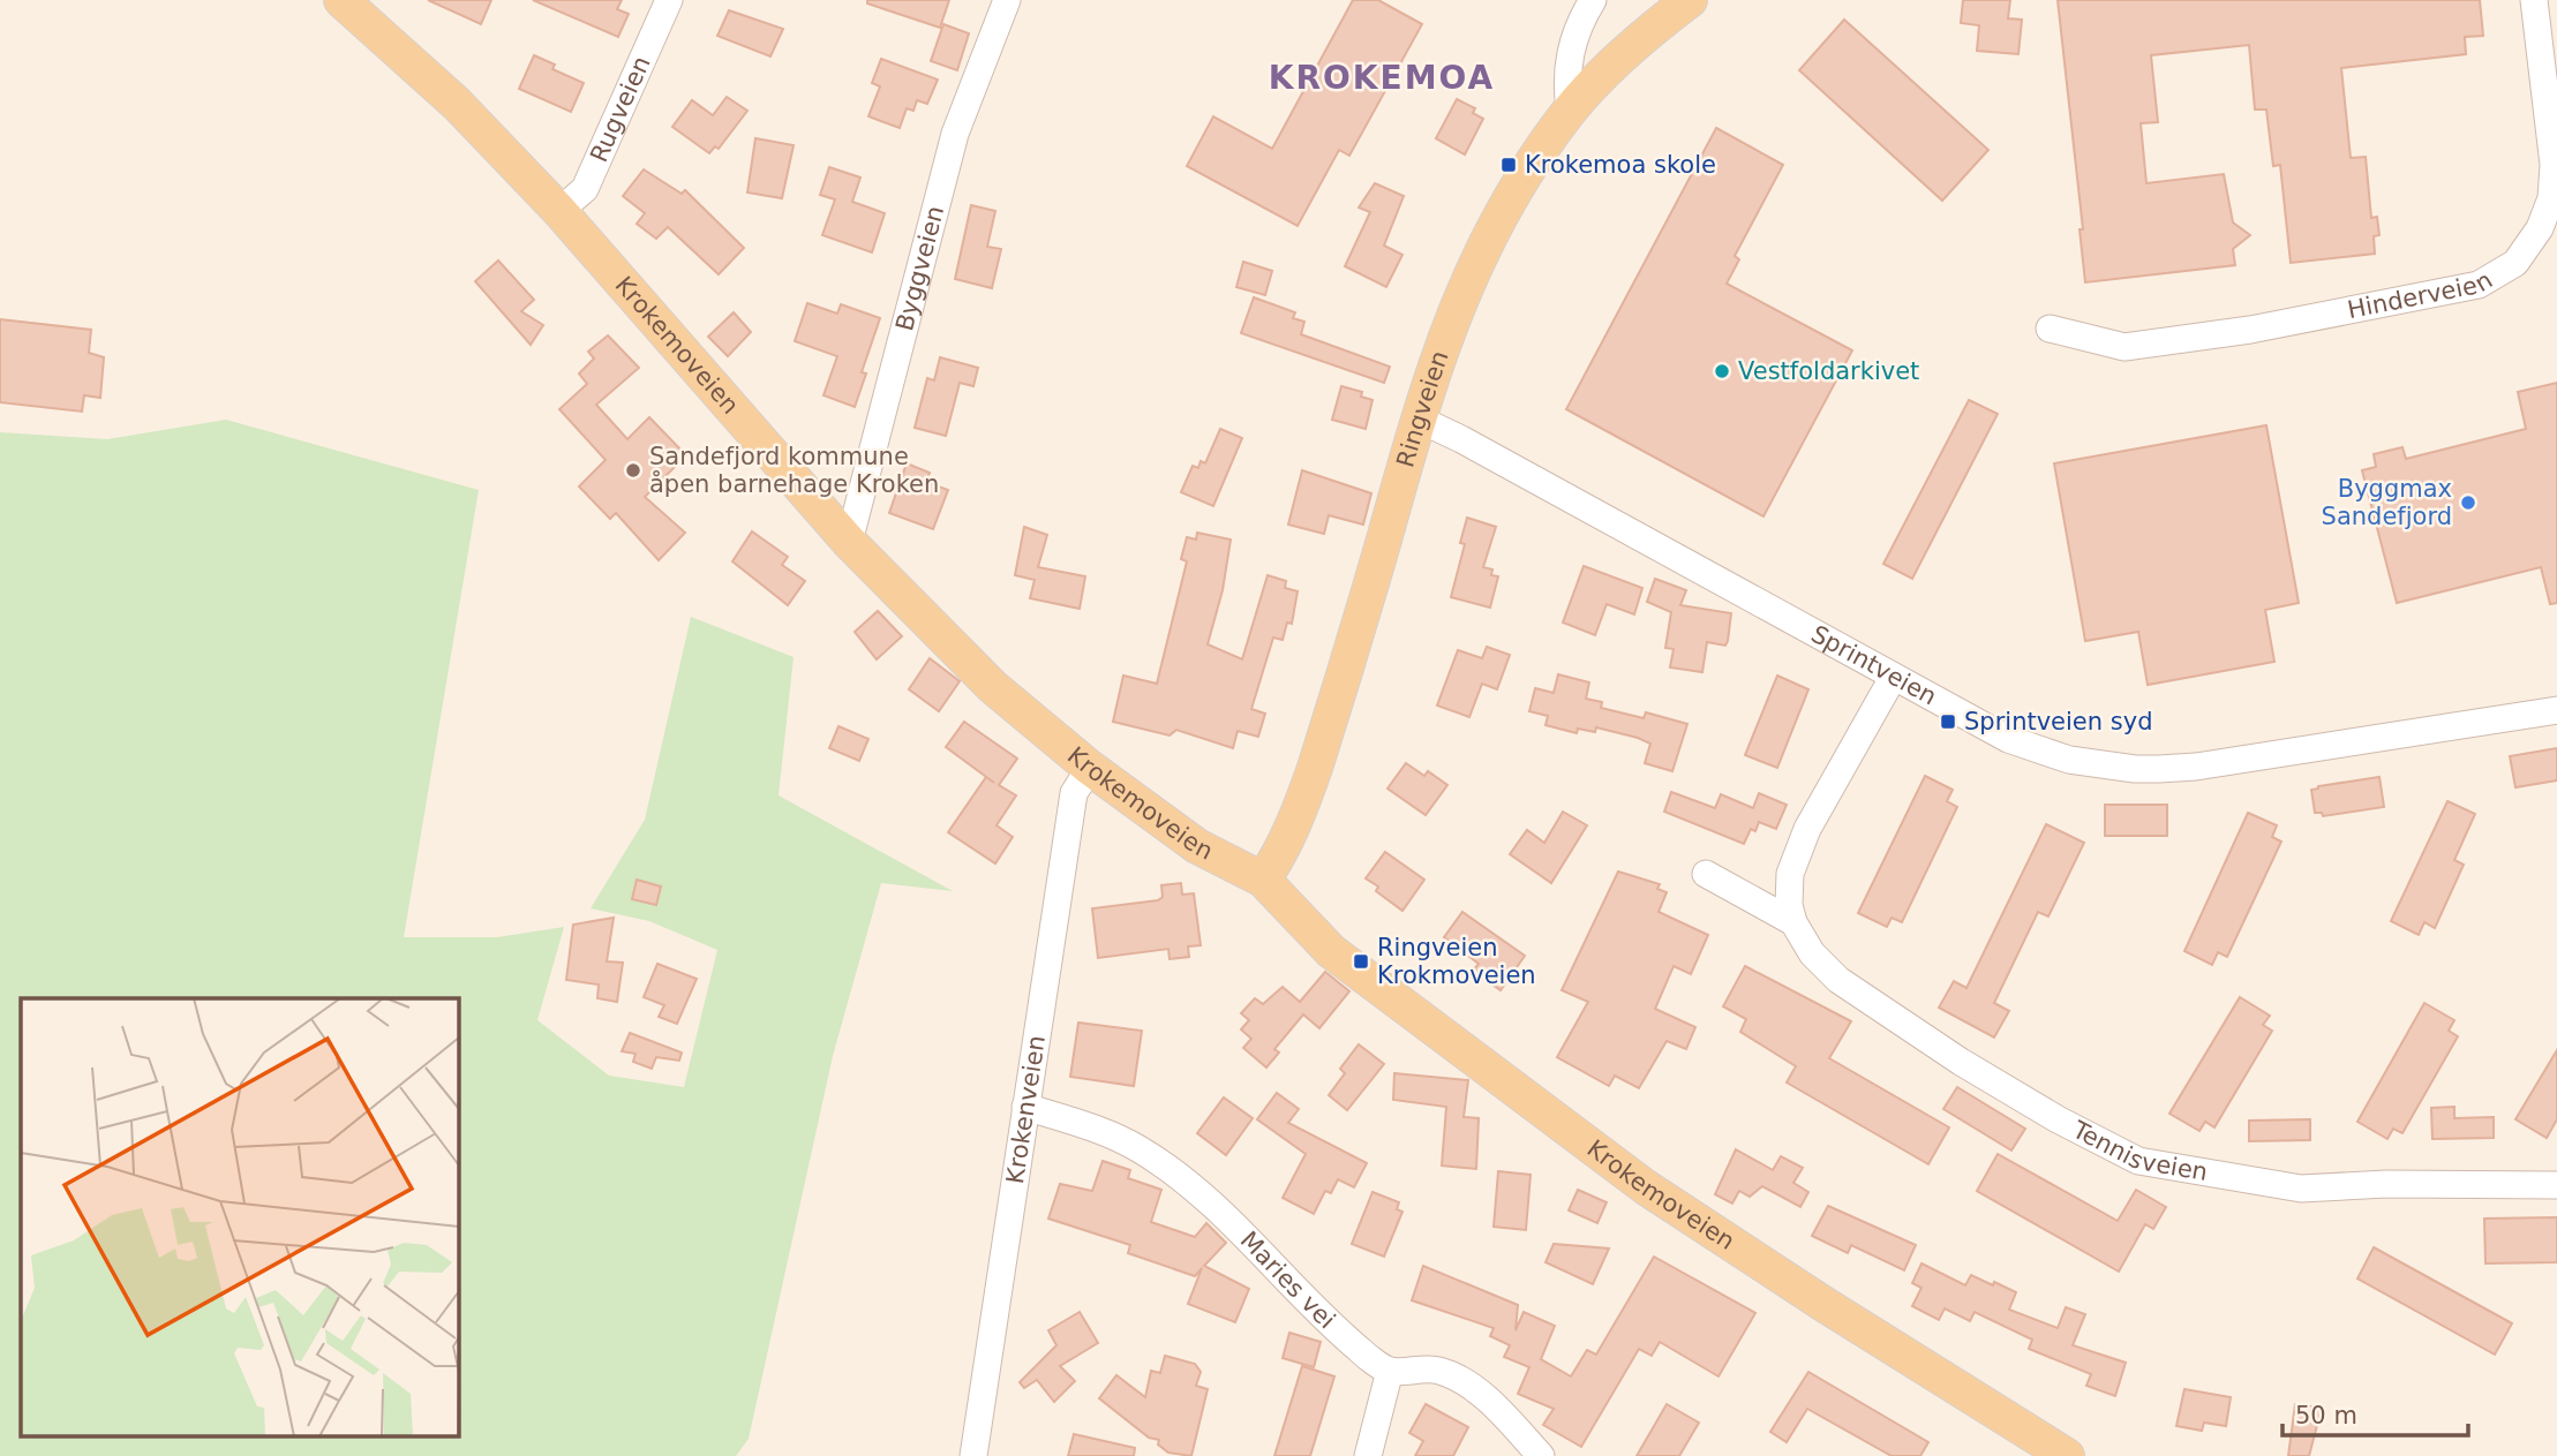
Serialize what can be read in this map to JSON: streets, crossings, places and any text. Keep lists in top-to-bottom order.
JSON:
{
  "streets": {
    "main road": ["Krokemoveien", "Ringveien"],
    "street": [
      "Rugveien",
      "Byggveien",
      "Hinderveien",
      "Sprintveien",
      "Krokenveien",
      "Tennisveien",
      "Maries vei"
    ]
  },
  "crossings": [
    ["Rugveien", "Krokemoveien"],
    ["Byggveien", "Krokemoveien"],
    ["Krokemoveien", "Ringveien"],
    ["Krokemoveien", "Krokenveien"],
    ["Ringveien", "Sprintveien"],
    ["Sprintveien", "Tennisveien"],
    ["Krokenveien", "Maries vei"]
  ],
  "districts": ["KROKEMOA"],
  "places": {
    "transit": ["Krokemoa skole", "Sprintveien syd", "Ringveien Krokmoveien"],
    "other": ["Vestfoldarkivet", "Sandefjord kommune åpen barnehage Kroken", "Byggmax Sandefjord"]
  },
  "scale_bar": "50 m"
}
